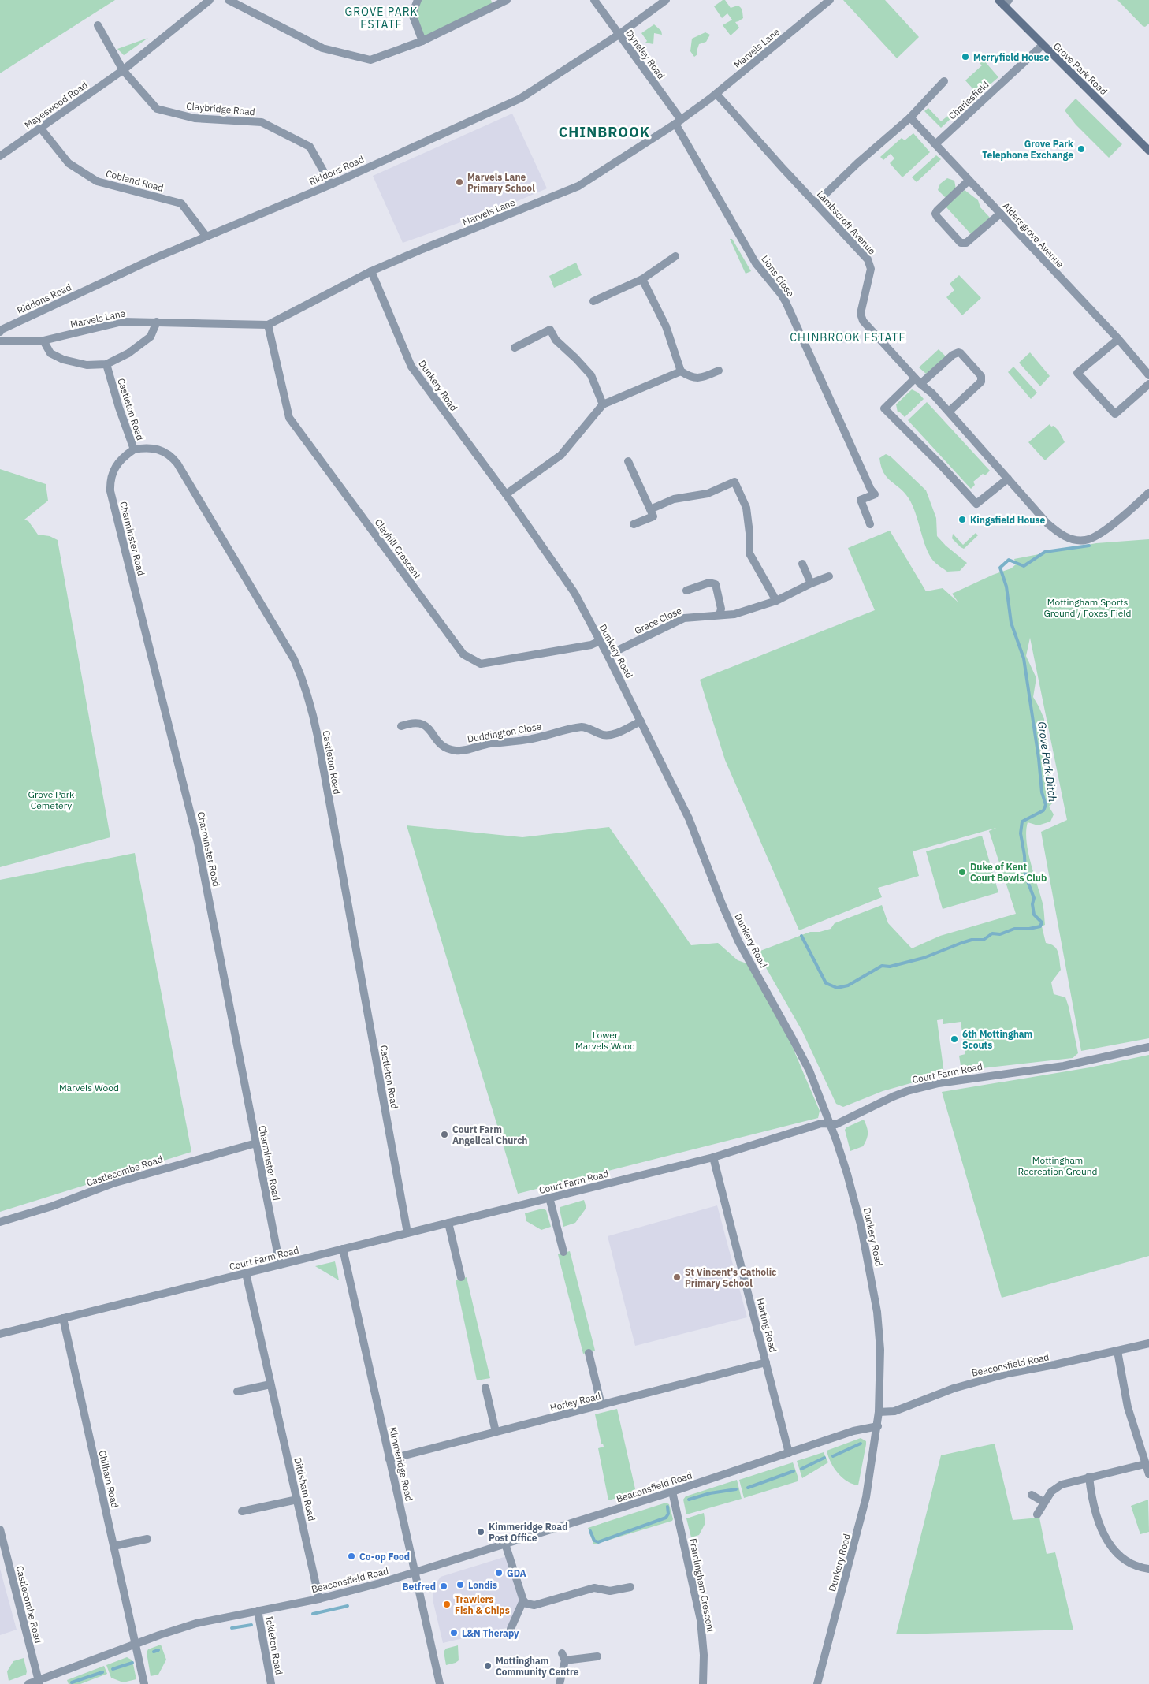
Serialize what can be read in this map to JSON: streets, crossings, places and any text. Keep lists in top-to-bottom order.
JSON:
{
  "streets": {
    "main road": ["Grove Park Road"],
    "street": [
      "Marvels Lane",
      "Dyneley Road",
      "Charlesfield",
      "Mayeswood Road",
      "Claybridge Road",
      "Riddons Road",
      "Cobland Road",
      "Lambscroft Avenue",
      "Aldersgrove Avenue",
      "Lions Close",
      "Dunkery Road",
      "Castleton Road",
      "Charminster Road",
      "Clayhill Crescent",
      "Grace Close",
      "Duddington Close",
      "Court Farm Road",
      "Castlecombe Road",
      "Harting Road",
      "Beaconsfield Road",
      "Horley Road",
      "Kimmeridge Road",
      "Chilham Road",
      "Dittisham Road",
      "Framlingham Crescent",
      "Ickleton Road"
    ]
  },
  "crossings": [
    ["Marvels Lane", "Dyneley Road"],
    ["Marvels Lane", "Lambscroft Avenue"],
    ["Marvels Lane", "Lions Close"],
    ["Marvels Lane", "Dunkery Road"],
    ["Marvels Lane", "Clayhill Crescent"],
    ["Dyneley Road", "Riddons Road"],
    ["Dyneley Road", "Lions Close"],
    ["Grove Park Road", "Charlesfield"],
    ["Charlesfield", "Aldersgrove Avenue"],
    ["Mayeswood Road", "Claybridge Road"],
    ["Mayeswood Road", "Cobland Road"],
    ["Claybridge Road", "Riddons Road"],
    ["Riddons Road", "Cobland Road"],
    ["Dunkery Road", "Clayhill Crescent"],
    ["Dunkery Road", "Grace Close"],
    ["Dunkery Road", "Duddington Close"],
    ["Dunkery Road", "Court Farm Road"],
    ["Dunkery Road", "Beaconsfield Road"],
    ["Castleton Road", "Charminster Road"],
    ["Castleton Road", "Court Farm Road"],
    ["Charminster Road", "Court Farm Road"],
    ["Charminster Road", "Castlecombe Road"],
    ["Court Farm Road", "Harting Road"],
    ["Court Farm Road", "Kimmeridge Road"],
    ["Court Farm Road", "Chilham Road"],
    ["Court Farm Road", "Dittisham Road"],
    ["Castlecombe Road", "Beaconsfield Road"],
    ["Harting Road", "Beaconsfield Road"],
    ["Harting Road", "Horley Road"],
    ["Beaconsfield Road", "Kimmeridge Road"],
    ["Beaconsfield Road", "Chilham Road"],
    ["Beaconsfield Road", "Dittisham Road"],
    ["Beaconsfield Road", "Framlingham Crescent"],
    ["Beaconsfield Road", "Ickleton Road"],
    ["Horley Road", "Kimmeridge Road"]
  ],
  "districts": ["GROVE PARK ESTATE", "CHINBROOK", "CHINBROOK ESTATE"],
  "water": ["Grove Park Ditch"],
  "parks": [
    "Mottingham Sports Ground / Foxes Field",
    "Grove Park Cemetery",
    "Lower Marvels Wood",
    "Marvels Wood",
    "Mottingham Recreation Ground"
  ],
  "places": [
    "Merryfield House",
    "Grove Park Telephone Exchange",
    "Marvels Lane Primary School",
    "Kingsfield House",
    "Duke of Kent Court Bowls Club",
    "6th Mottingham Scouts",
    "Court Farm Angelical Church",
    "St Vincent's Catholic Primary School",
    "Kimmeridge Road Post Office",
    "Co-op Food",
    "GDA",
    "Londis",
    "Betfred",
    "Trawlers Fish & Chips",
    "L&N Therapy",
    "Mottingham Community Centre"
  ]
}
